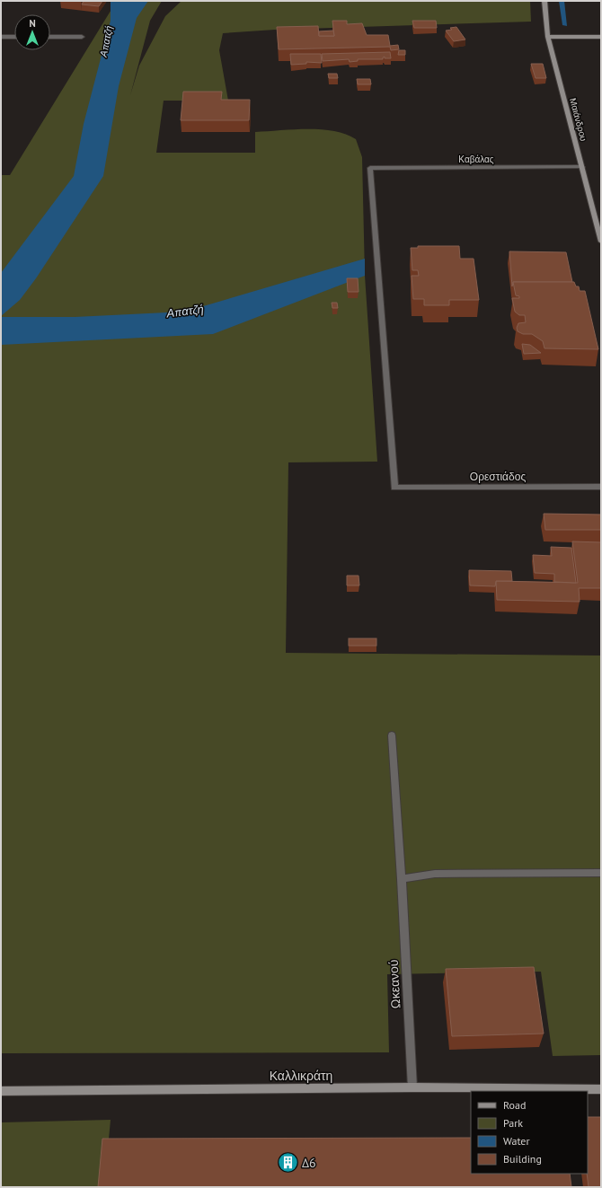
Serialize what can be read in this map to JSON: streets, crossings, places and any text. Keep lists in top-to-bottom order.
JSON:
{
  "streets": {
    "main road": ["Μαιάνδρου", "Καλλικράτη"],
    "street": ["Καβάλας", "Ορεστιάδος", "Ωκεανού"]
  },
  "crossings": [
    ["Μαιάνδρου", "Καβάλας"],
    ["Καβάλας", "Ορεστιάδος"],
    ["Ωκεανού", "Καλλικράτη"]
  ],
  "water": ["Απατζή"],
  "places": {
    "building": ["Δ6"]
  },
  "legend": [
    "Road",
    "Park",
    "Water",
    "Building"
  ],
  "north": "top"
}
